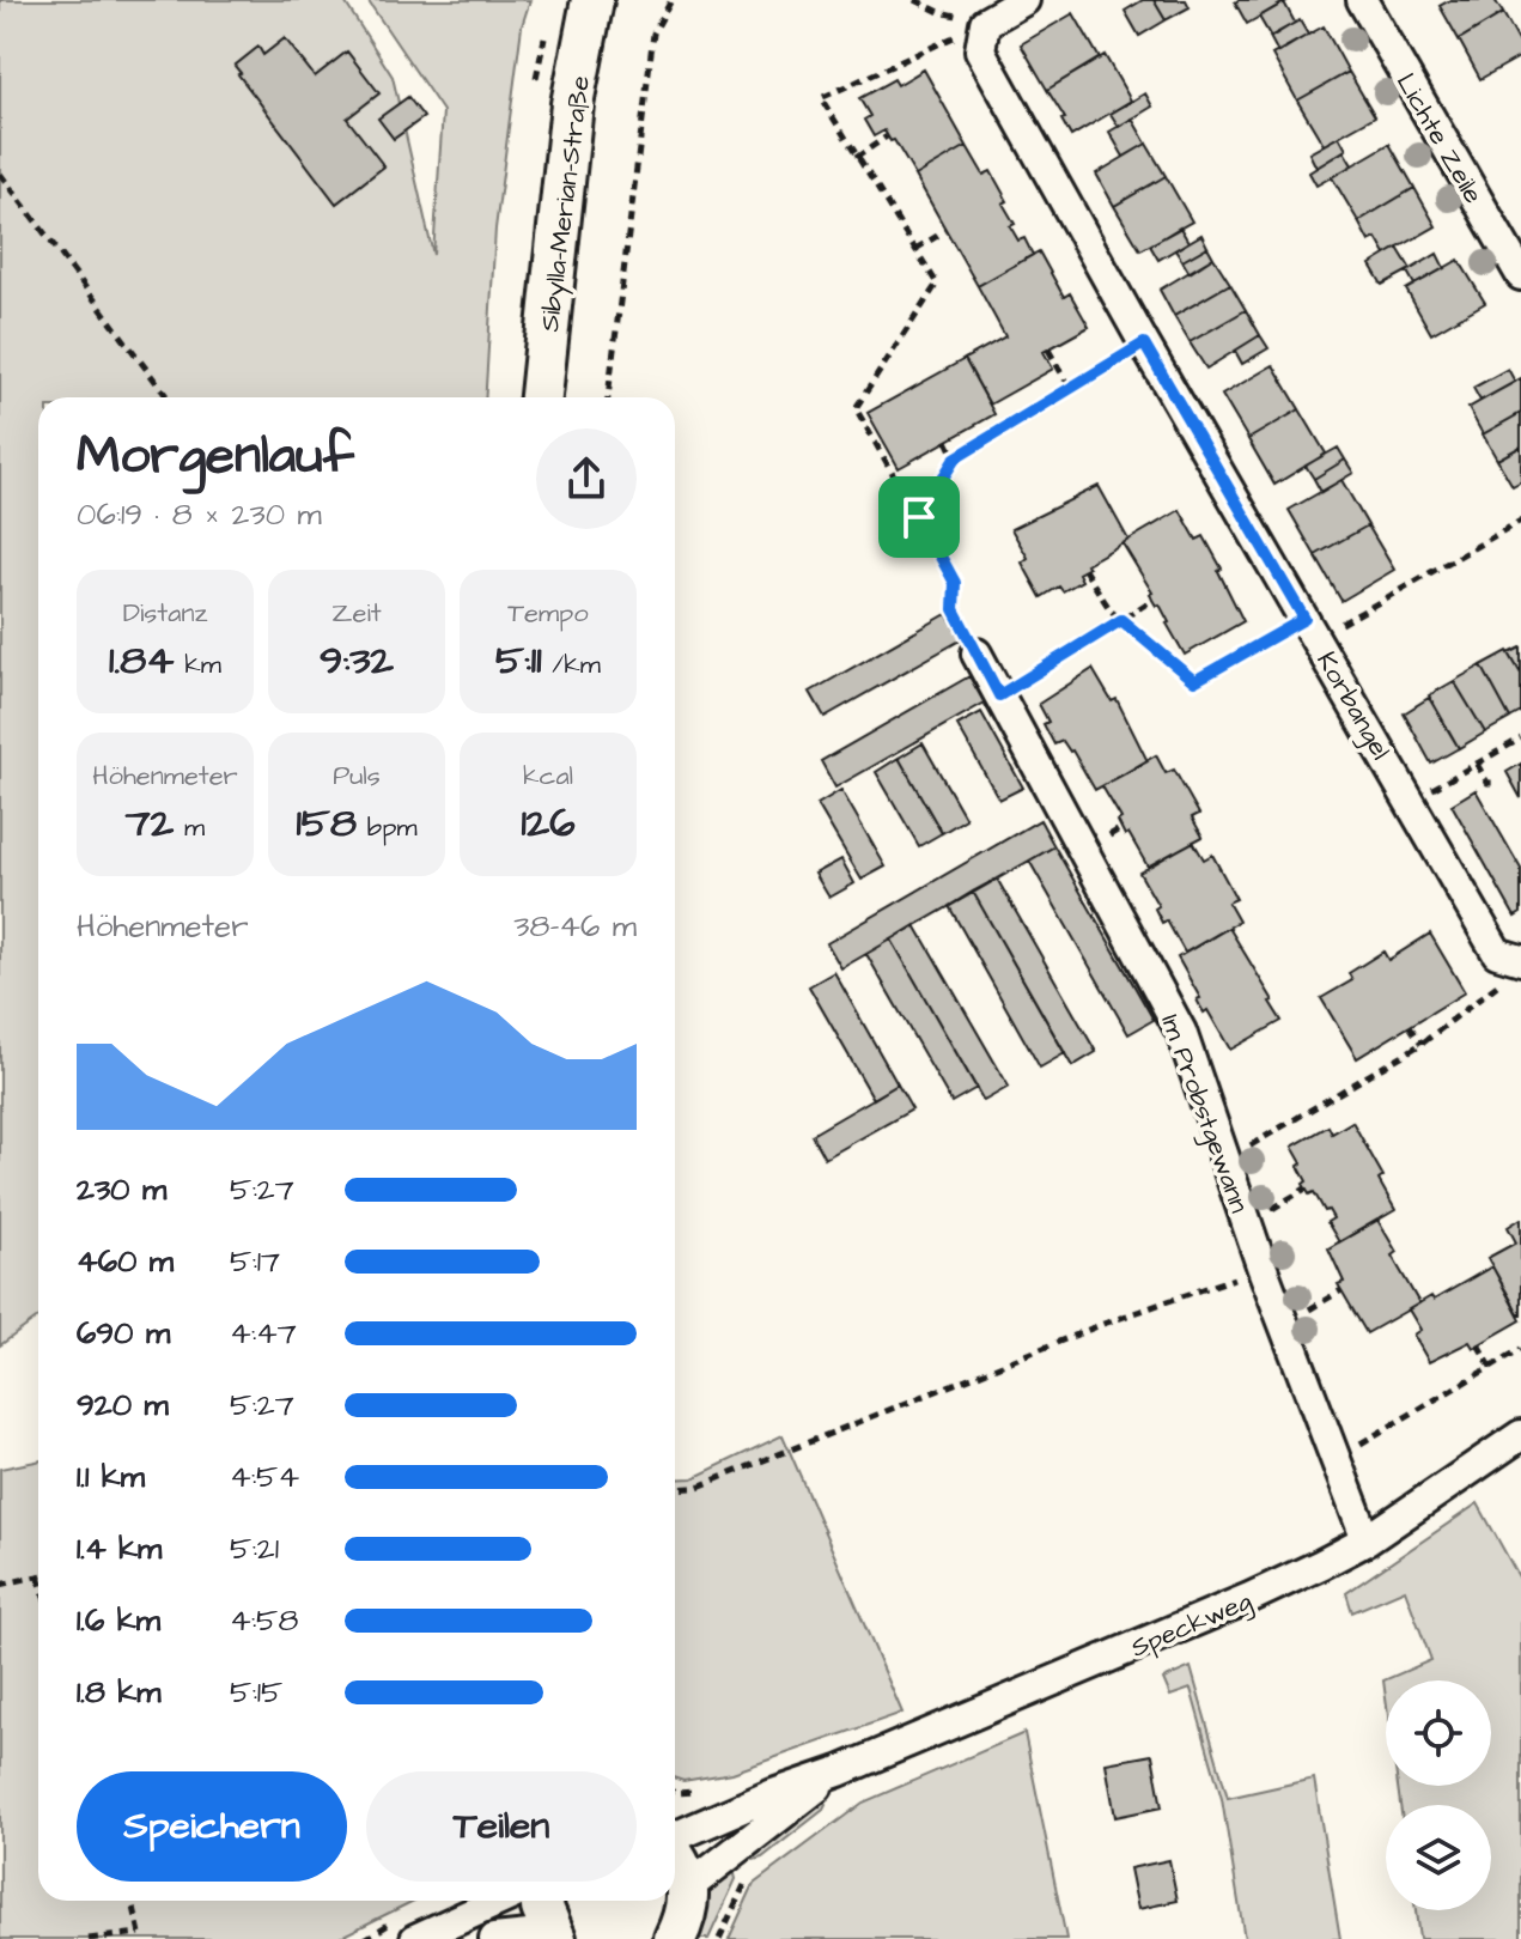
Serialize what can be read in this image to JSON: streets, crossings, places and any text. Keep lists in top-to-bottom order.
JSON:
{
  "streets": {
    "main road": ["Sibylla-Merian-Straße"],
    "street": [
      "Lichte Zeile",
      "Korbangel",
      "Im Probstgewann",
      "Speckweg"
    ]
  },
  "crossings": [
    ["Im Probstgewann", "Speckweg"]
  ],
  "page": {
    "heading": ["Morgenlauf", "06:19 · 8 × 230 m"],
    "stats": [
      ["Distanz", "1.84 km"],
      ["Zeit", "9:32"],
      ["Tempo", "5:11 /km"],
      ["Höhenmeter", "72 m"],
      ["Puls", "158 bpm"],
      ["kcal", "126"]
    ],
    "chart": ["Höhenmeter", "38–46 m"],
    "list": [
      {
        "name": "230 m",
        "note": "5:27"
      },
      {
        "name": "460 m",
        "note": "5:17"
      },
      {
        "name": "690 m",
        "note": "4:47"
      },
      {
        "name": "920 m",
        "note": "5:27"
      },
      {
        "name": "1.1 km",
        "note": "4:54"
      },
      {
        "name": "1.4 km",
        "note": "5:21"
      },
      {
        "name": "1.6 km",
        "note": "4:58"
      },
      {
        "name": "1.8 km",
        "note": "5:15"
      }
    ],
    "buttons": ["Speichern", "Teilen"]
  }
}
